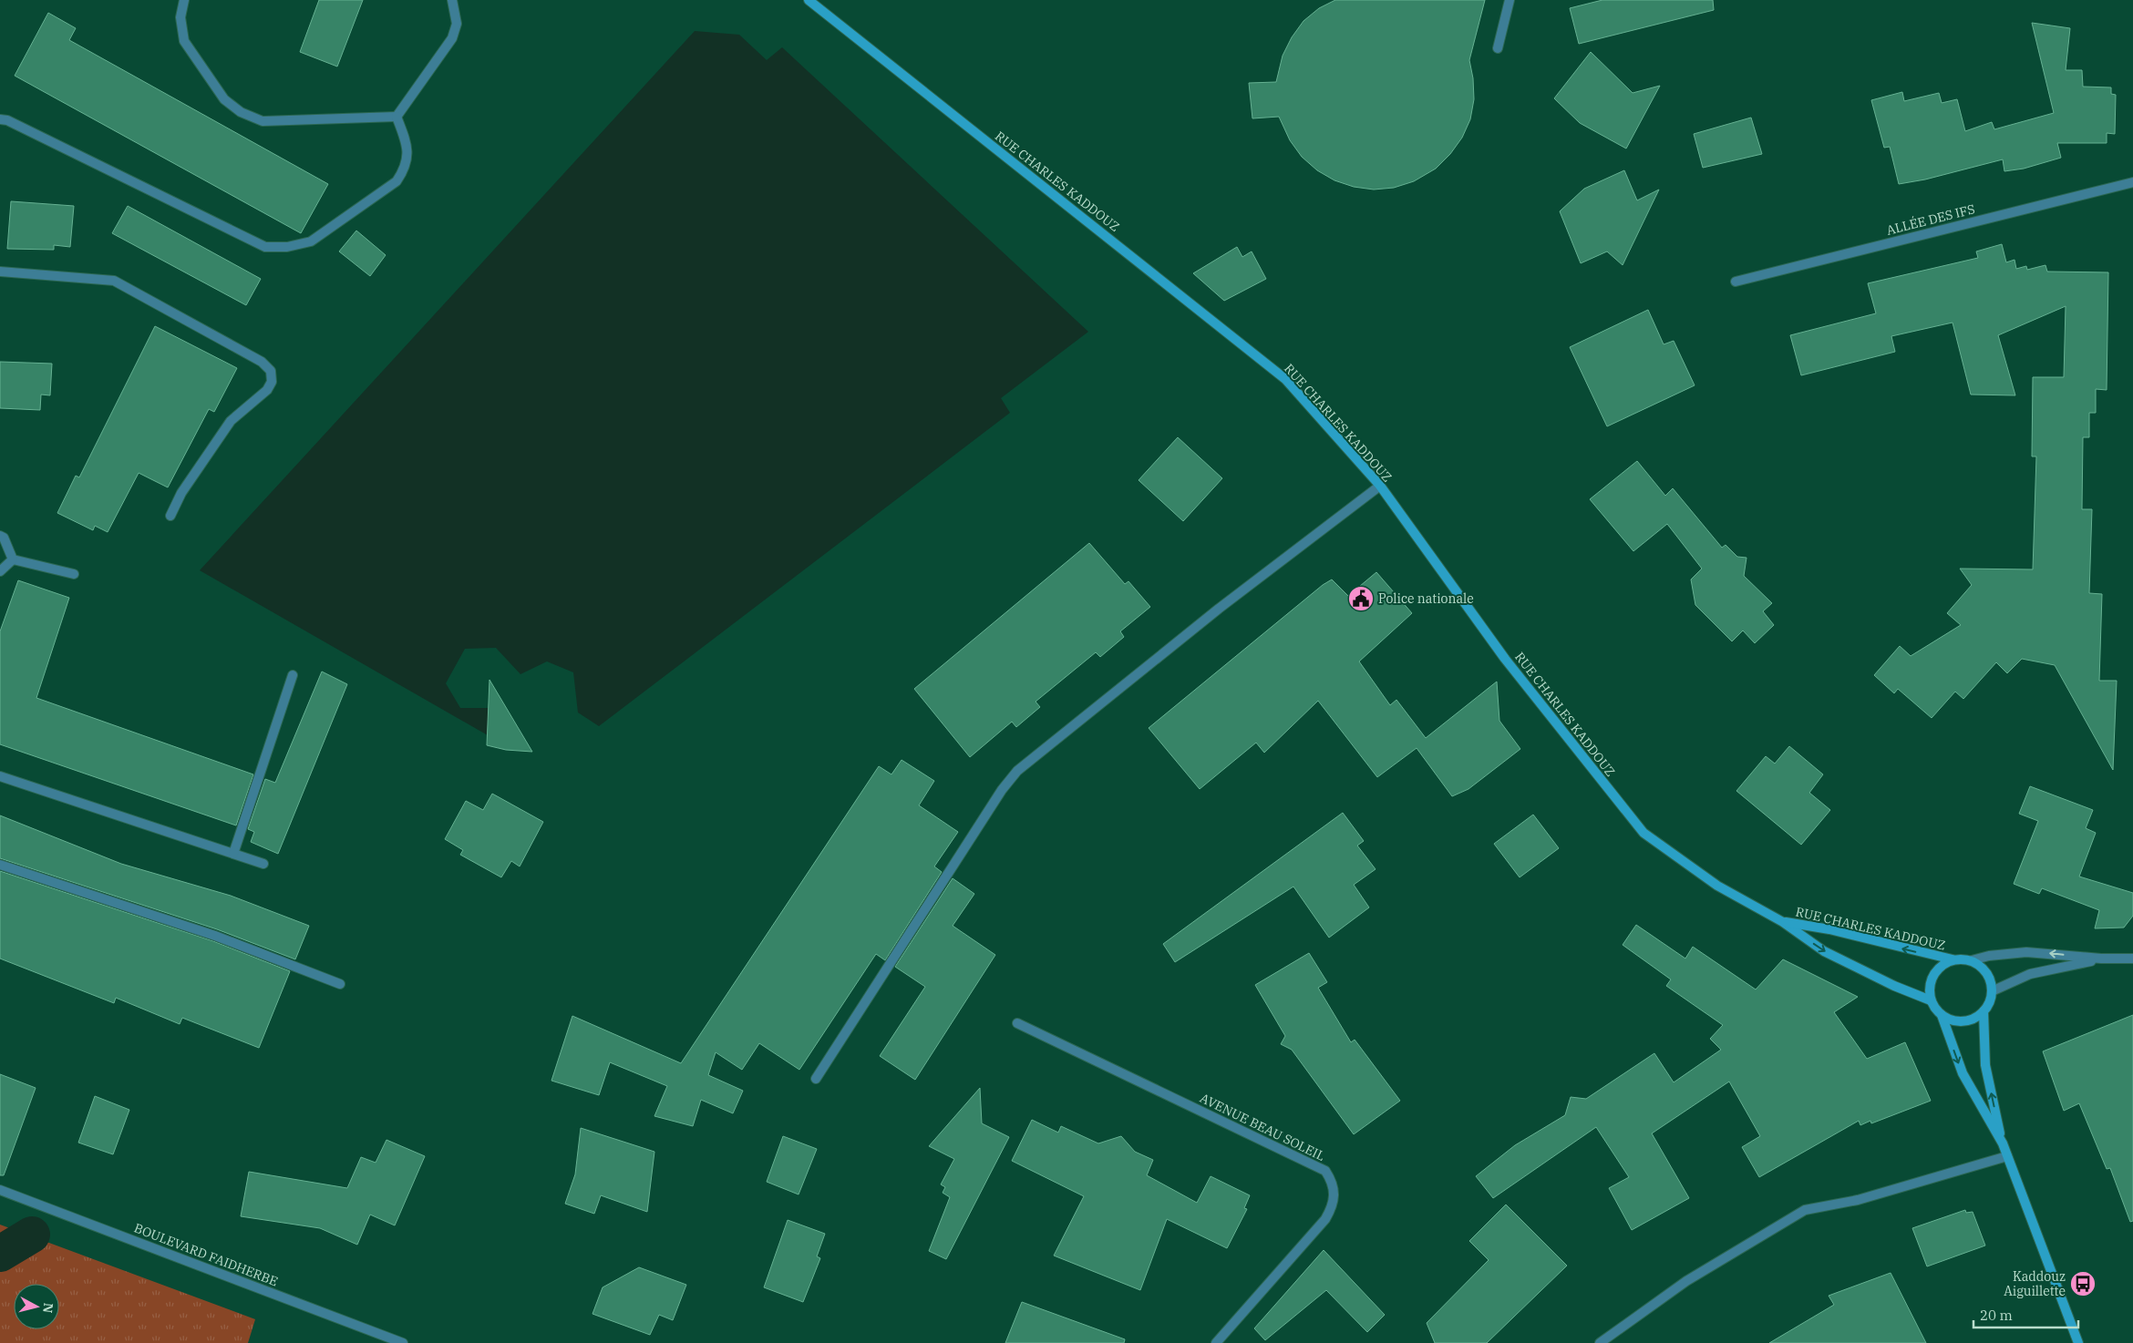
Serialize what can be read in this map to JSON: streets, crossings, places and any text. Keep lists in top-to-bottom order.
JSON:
{
  "streets": {
    "street": [
      "RUE CHARLES KADDOUZ",
      "ALLÉE DES IFS",
      "AVENUE BEAU SOLEIL",
      "BOULEVARD FAIDHERBE"
    ]
  },
  "places": {
    "public building": ["Police nationale"],
    "bus stop": ["Kaddouz Aiguillette"]
  },
  "scale_bar": "20 m",
  "north": "right"
}
